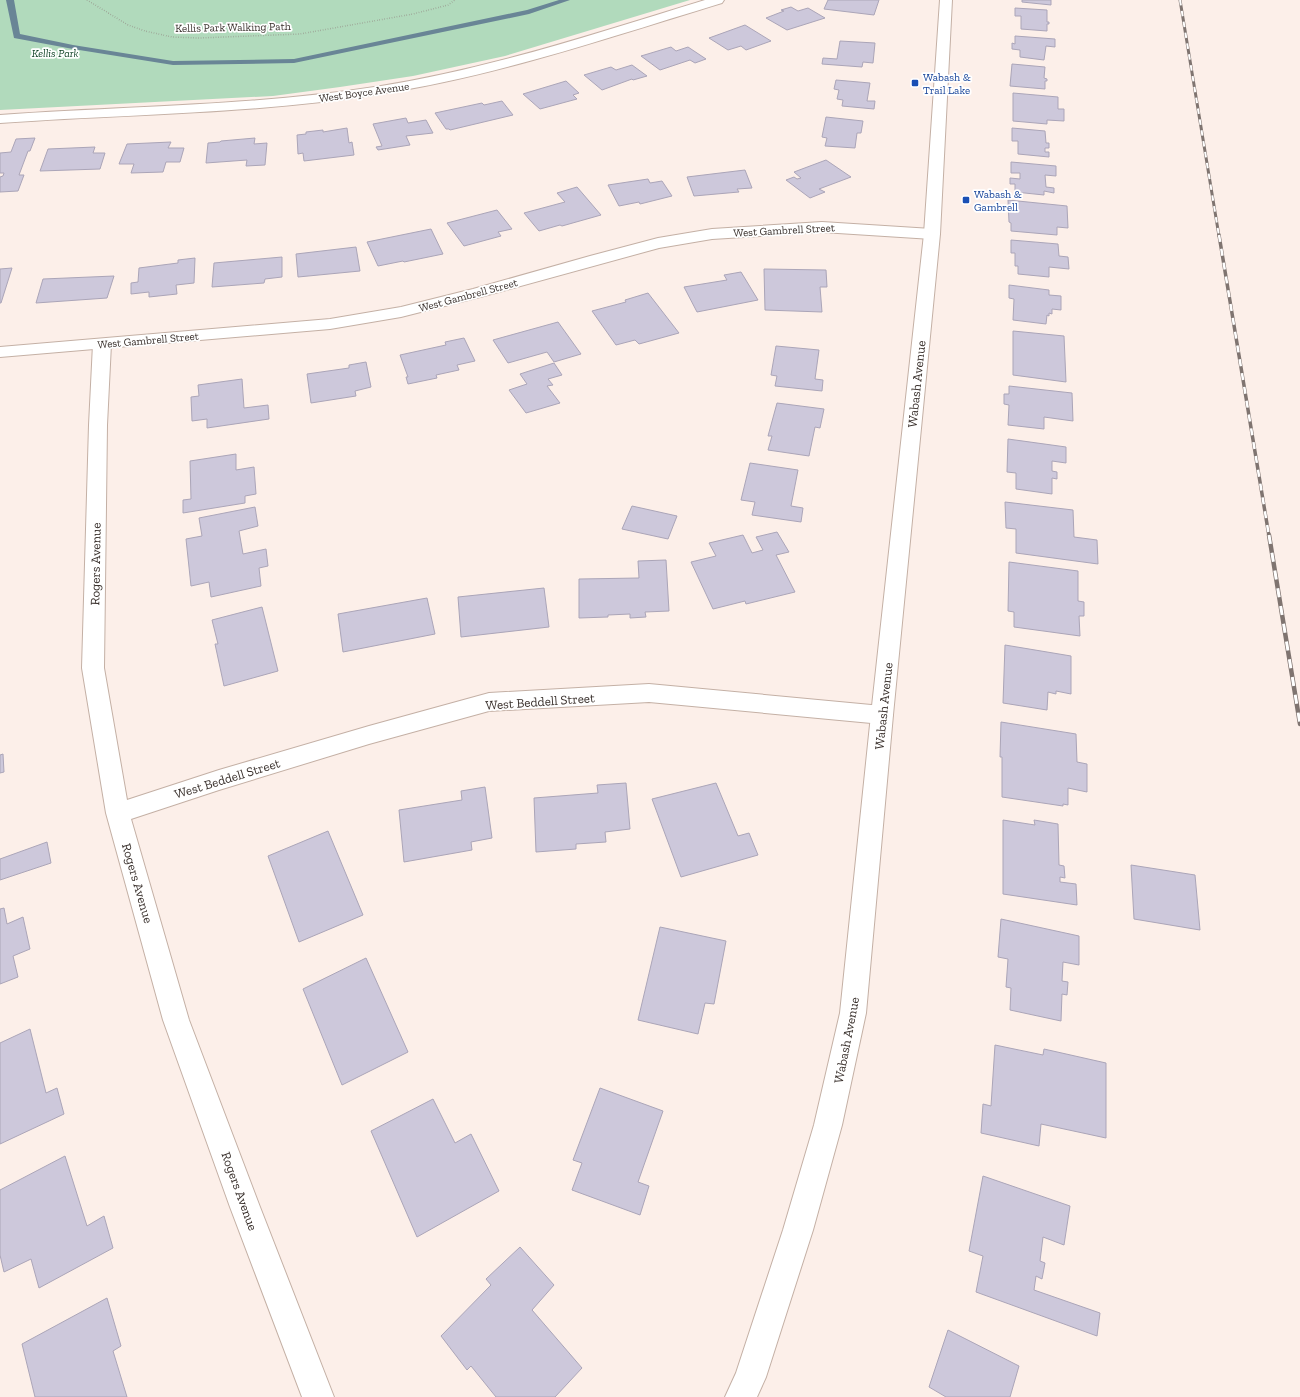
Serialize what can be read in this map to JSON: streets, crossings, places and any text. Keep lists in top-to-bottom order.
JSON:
{
  "streets": {
    "street": [
      "West Boyce Avenue",
      "West Gambrell Street",
      "Wabash Avenue",
      "Rogers Avenue",
      "West Beddell Street"
    ],
    "path": ["Kellis Park Walking Path"]
  },
  "crossings": [
    ["West Gambrell Street", "Wabash Avenue"],
    ["West Gambrell Street", "Rogers Avenue"],
    ["Wabash Avenue", "West Beddell Street"],
    ["Rogers Avenue", "West Beddell Street"]
  ],
  "parks": ["Kellis Park"],
  "places": {
    "transit": ["Wabash & Trail Lake", "Wabash & Gambrell"]
  }
}
